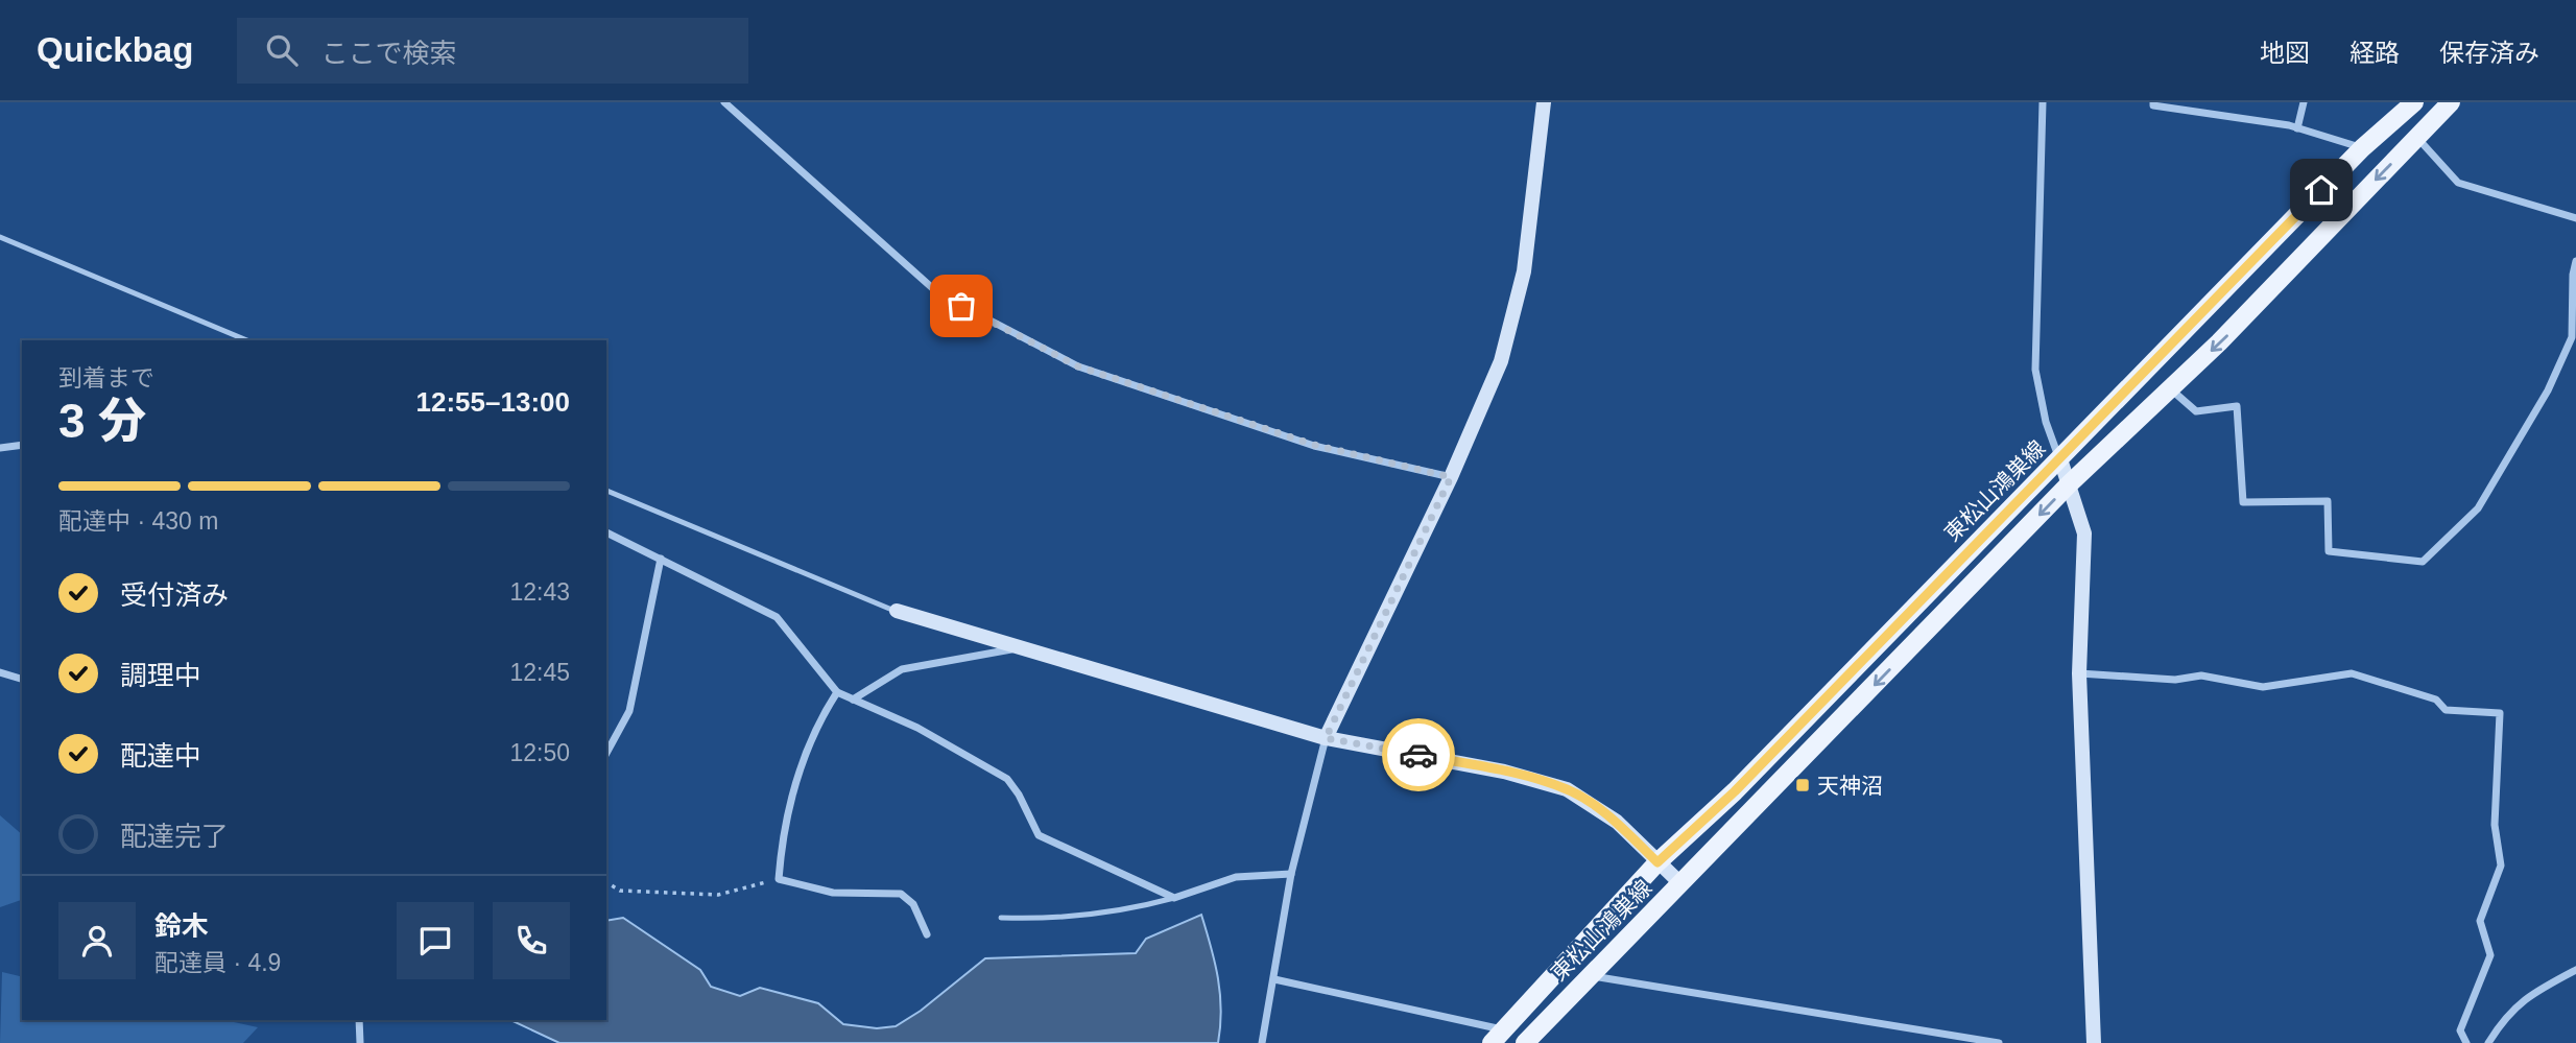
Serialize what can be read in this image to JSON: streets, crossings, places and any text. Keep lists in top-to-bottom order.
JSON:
{
  "streets": {
    "main road": ["東松山鴻巣線"]
  },
  "places": {
    "transit": ["天神沼"]
  },
  "page": {
    "header": "Quickbag",
    "search": "ここで検索",
    "nav": ["地図", "経路", "保存済み"],
    "heading": ["3 分", "到着まで", "12:55–13:00"],
    "panel": ["鈴木", "配達員 · 4.9"],
    "bar": "配達中 · 430 m",
    "list": [
      ["受付済み", "12:43"],
      ["調理中", "12:45"],
      ["配達中", "12:50"],
      "配達完了"
    ]
  }
}
